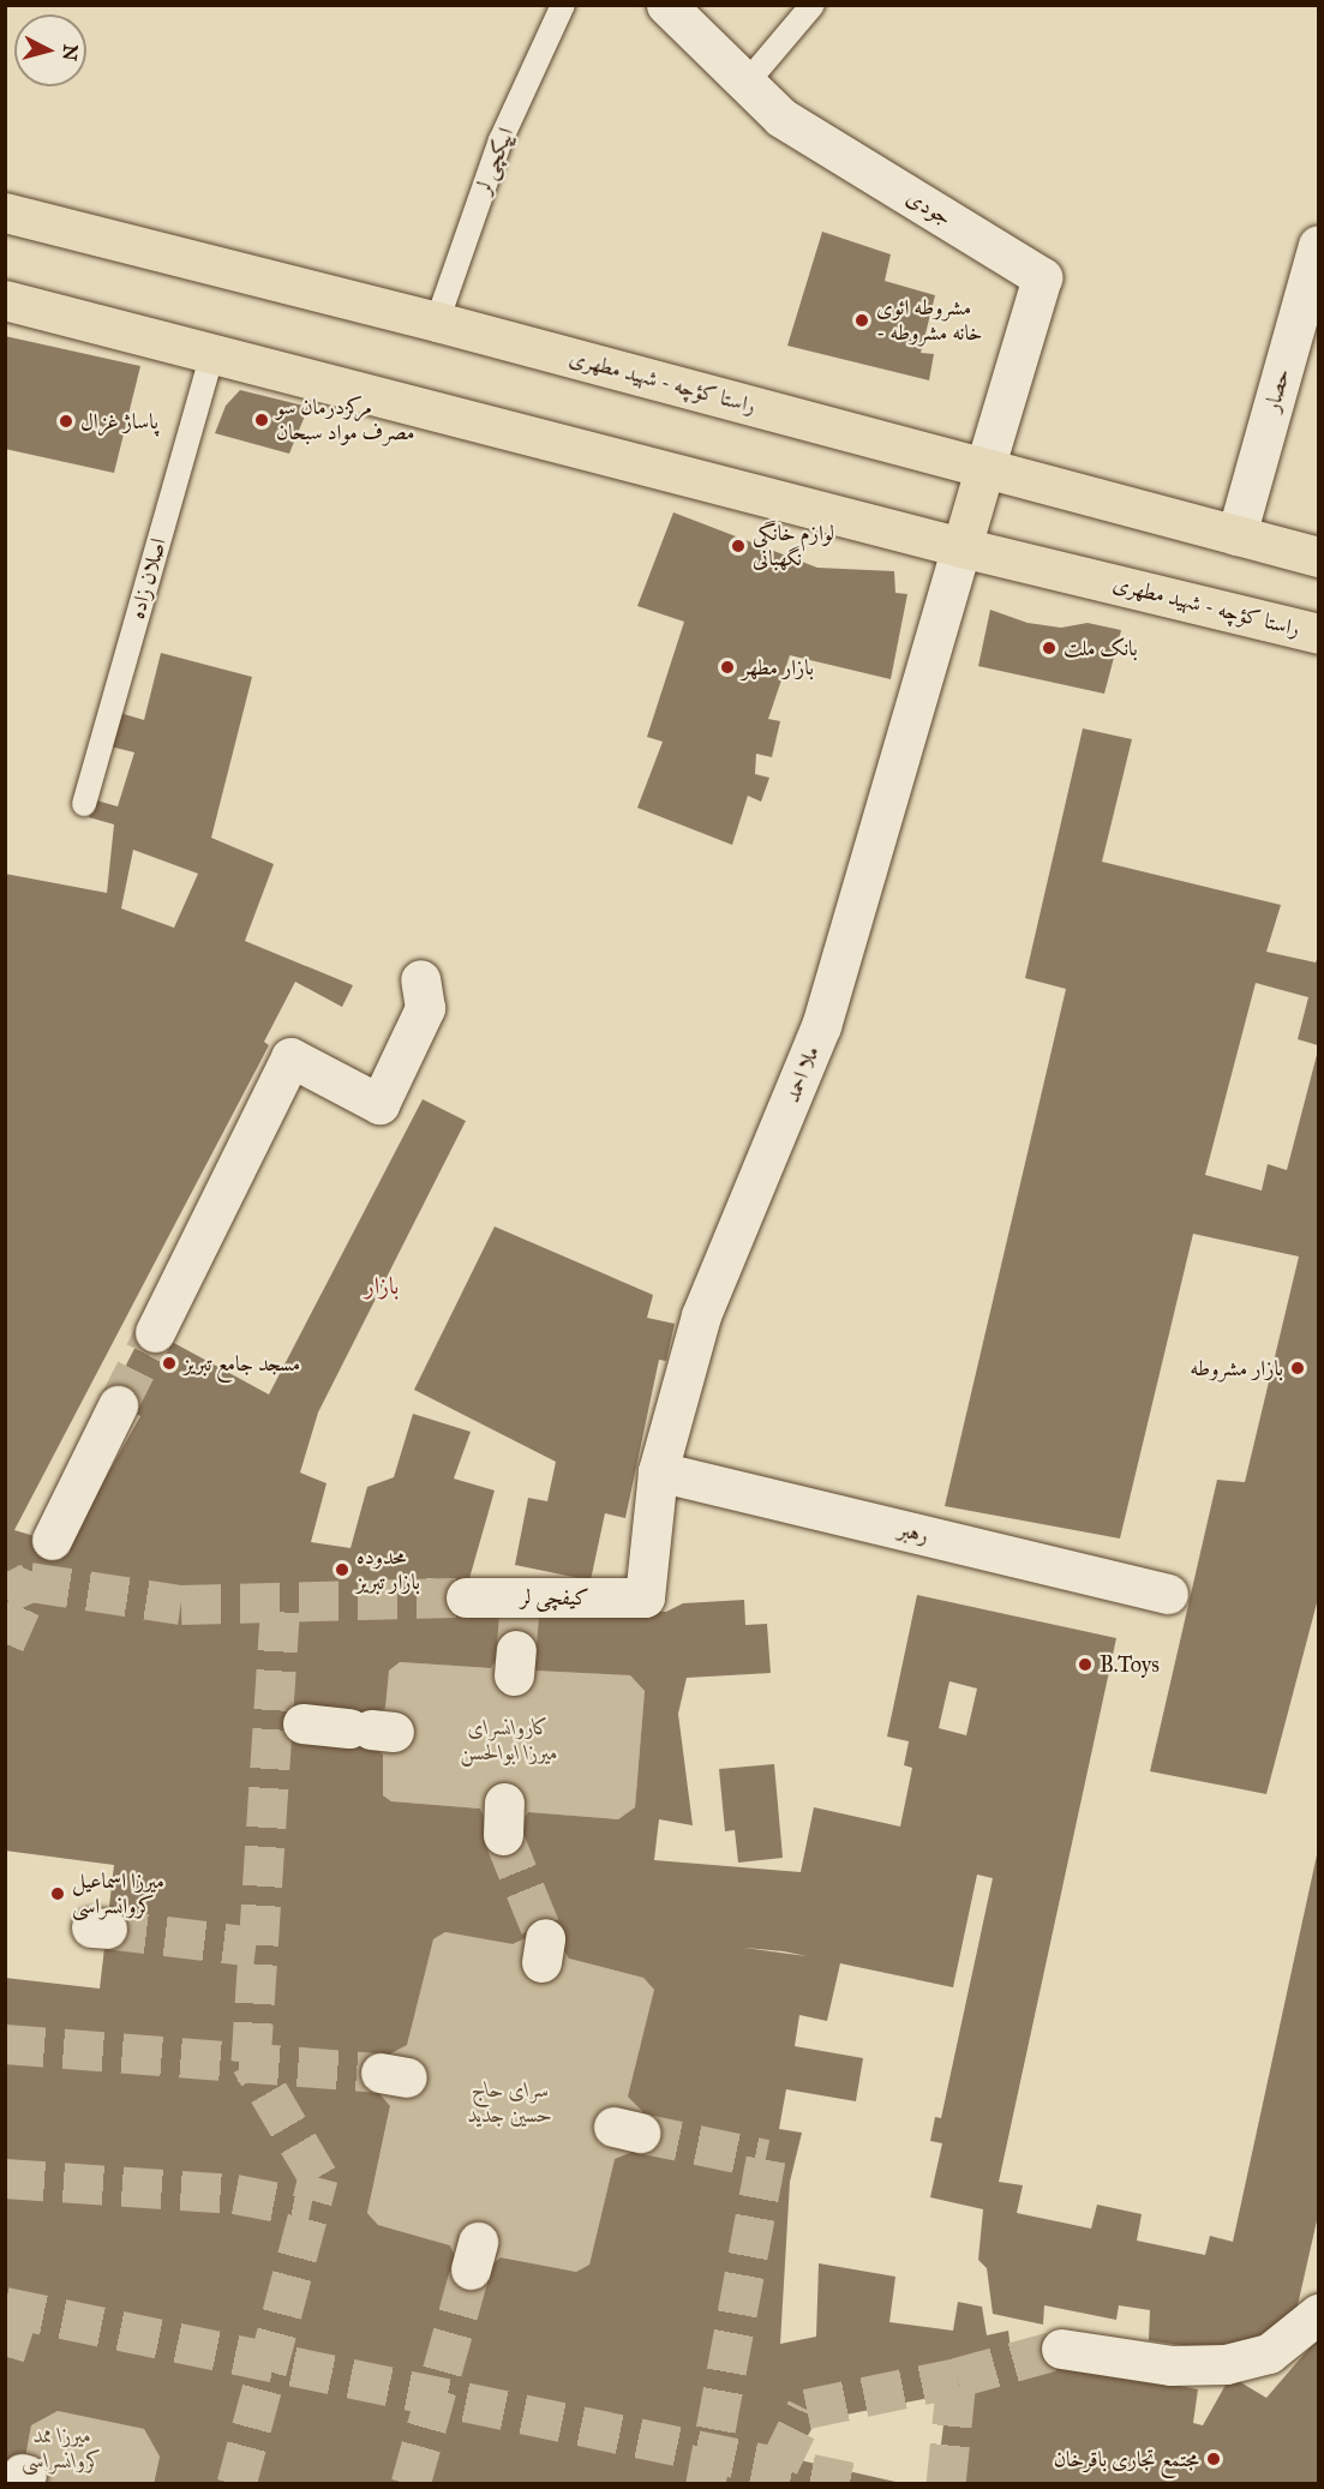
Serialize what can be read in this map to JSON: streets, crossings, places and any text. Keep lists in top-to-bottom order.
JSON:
{
  "streets": {
    "main road": ["راستا کؤچه - شهید مطهری"],
    "street": [
      "جودی",
      "حصار",
      "ملا احمد",
      "رهبر",
      "کیفچی لر"
    ],
    "lane": ["ایپکچی لر", "اصلان زاده"]
  },
  "crossings": [
    ["ایپکچی لر", "راستا کؤچه - شهید مطهری"],
    ["جودی", "راستا کؤچه - شهید مطهری"],
    ["راستا کؤچه - شهید مطهری", "حصار"],
    ["راستا کؤچه - شهید مطهری", "اصلان زاده"],
    ["راستا کؤچه - شهید مطهری", "ملا احمد"],
    ["ملا احمد", "رهبر"],
    ["ملا احمد", "کیفچی لر"]
  ],
  "districts": ["بازار"],
  "parks": ["کاروانسرای میرزا ابوالحسن", "سرای حاج حسین جدید", "میرزا ممد کروانسراسی"],
  "places": [
    "مشروطه ائوی - خانه مشروطه",
    "مرکزدرمان سو مصرف مواد سبحان",
    "پاساژ غزال",
    "لوازم خانگی نگهبانی",
    "بانک ملت",
    "بازار مطهر",
    "مسجد جامع تبریز",
    "بازار مشروطه",
    "محدوده بازار تبریز",
    "B.Toys",
    "میرزا اسماعیل کروانسراسی",
    "مجتمع تجاری باقرخان"
  ],
  "north": "right"
}
